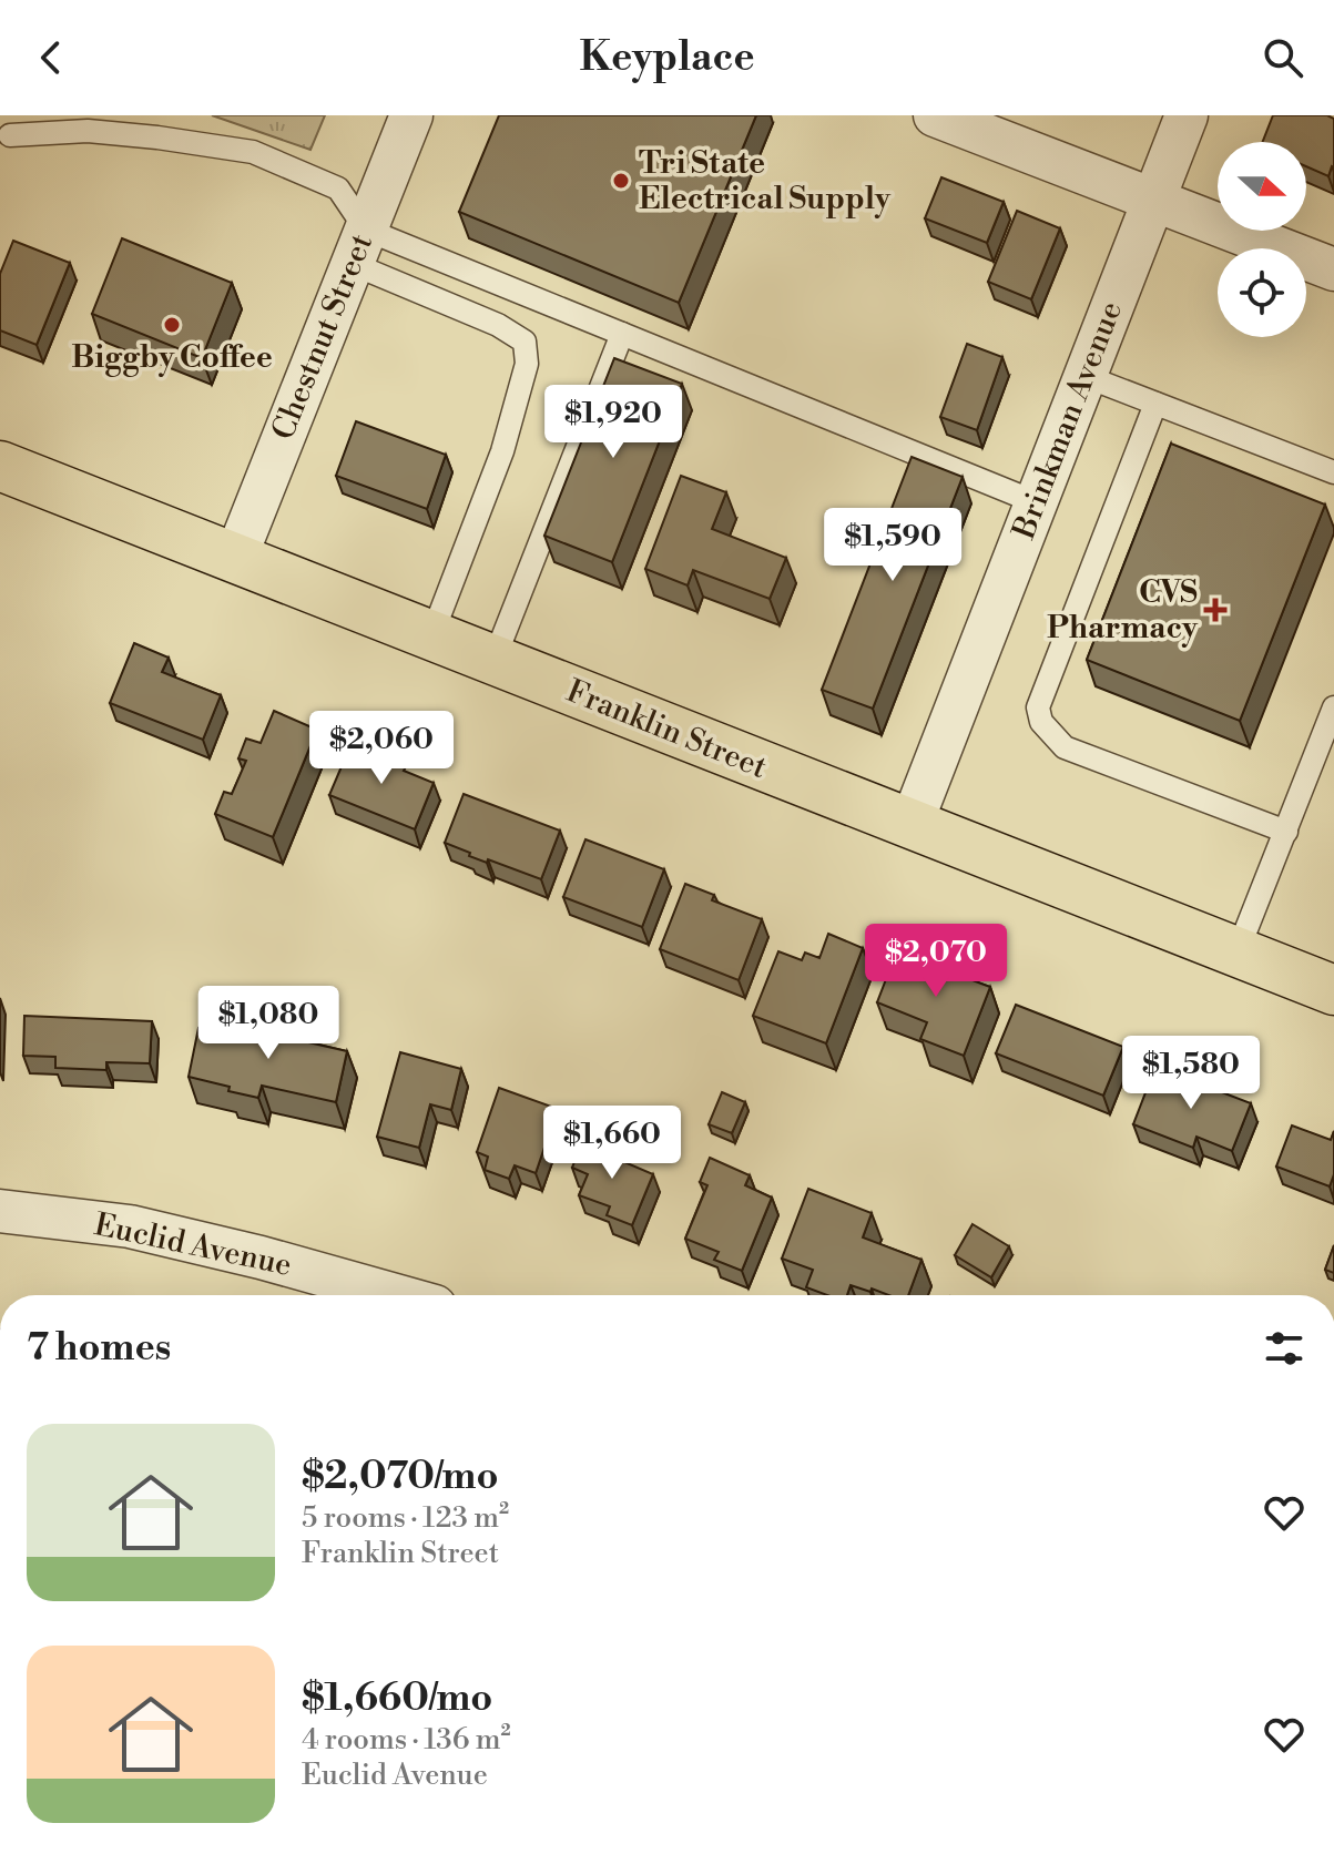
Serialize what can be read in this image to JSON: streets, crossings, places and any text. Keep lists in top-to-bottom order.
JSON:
{
  "streets": {
    "main road": ["Franklin Street"],
    "street": ["Chestnut Street", "Brinkman Avenue", "Euclid Avenue"]
  },
  "crossings": [
    ["Chestnut Street", "Franklin Street"],
    ["Brinkman Avenue", "Franklin Street"]
  ],
  "places": {
    "other": ["Tri State Electrical Supply", "Biggby Coffee"],
    "health": ["CVS Pharmacy"]
  },
  "north": "right",
  "page": {
    "header": "Keyplace",
    "price": [
      "$1,920",
      "$1,590",
      "$2,060",
      "$2,070",
      "$1,080",
      "$1,580",
      "$1,660"
    ],
    "heading": "7 homes",
    "list": [
      {
        "name": "$2,070/mo",
        "note": "5 rooms · 123 m² · Franklin Street"
      },
      {
        "name": "$1,660/mo",
        "note": "4 rooms · 136 m² · Euclid Avenue"
      }
    ]
  }
}
